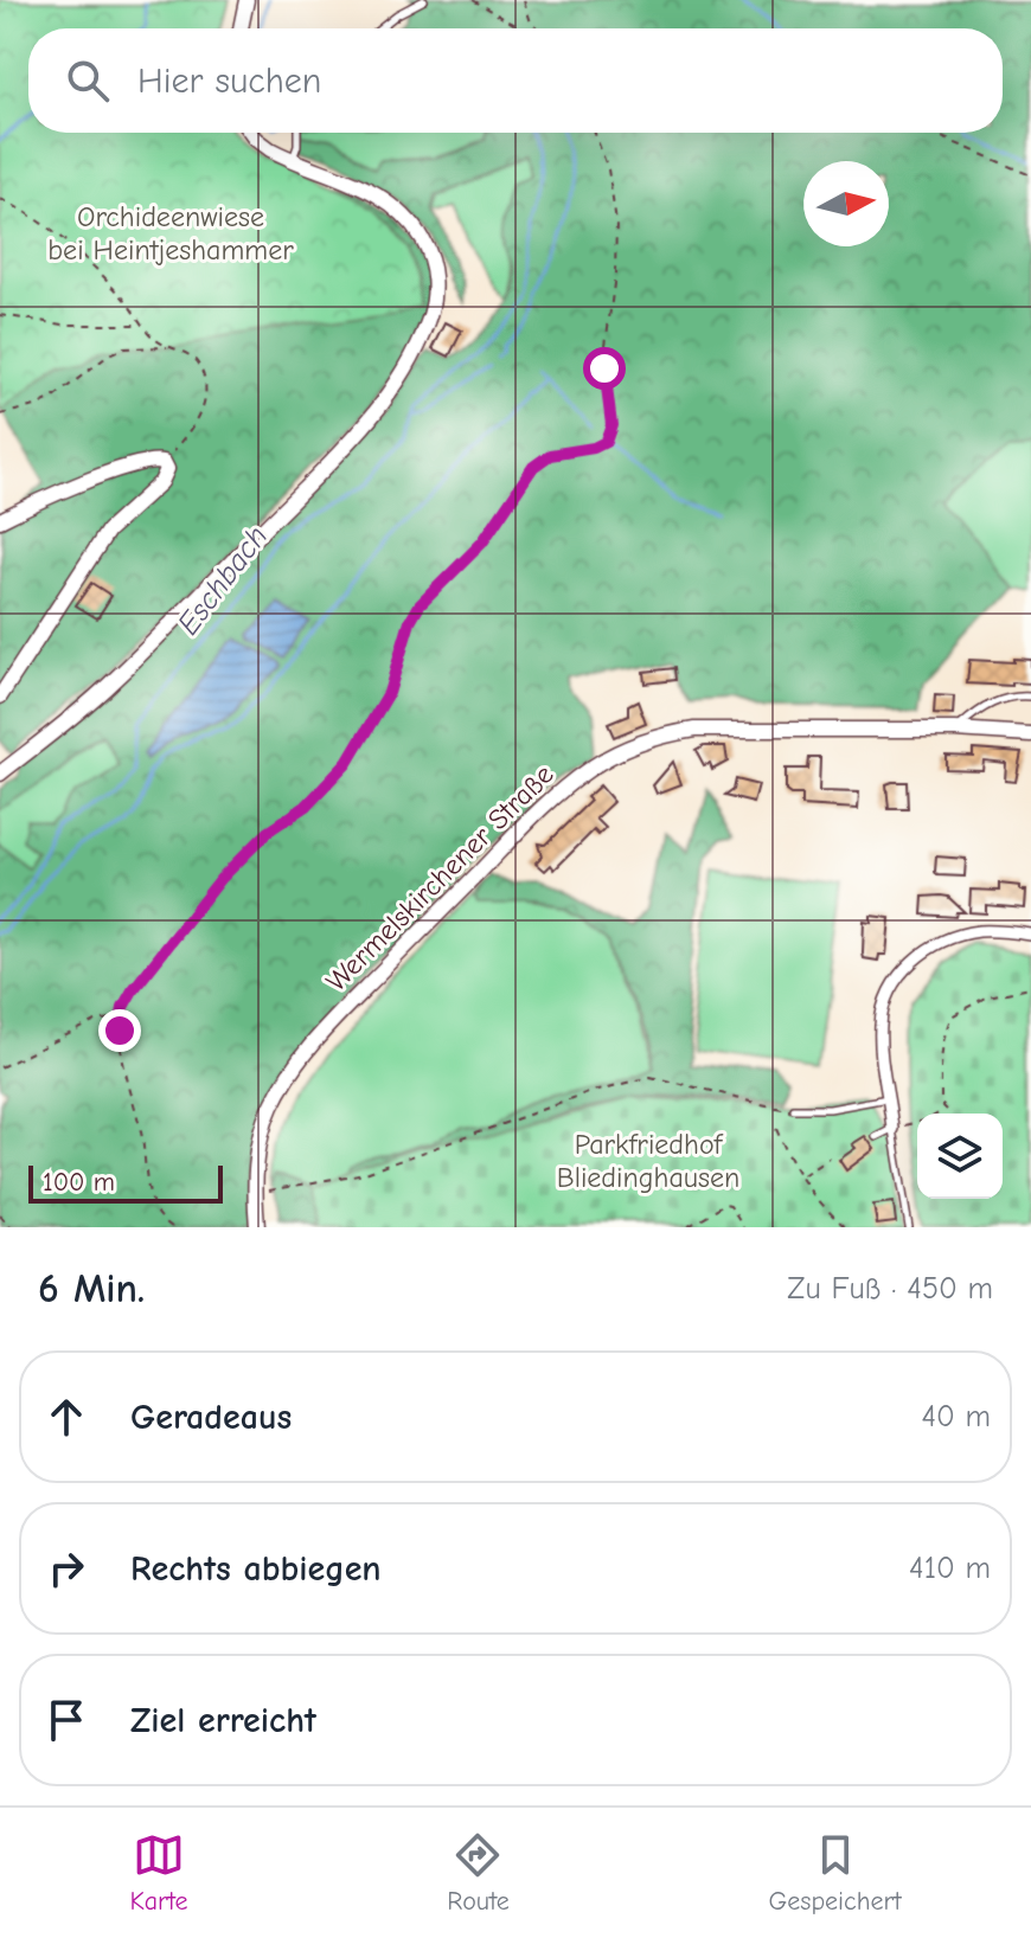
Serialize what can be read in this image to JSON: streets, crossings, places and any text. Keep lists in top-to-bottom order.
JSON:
{
  "streets": {
    "main road": ["Wermelskirchener Straße"]
  },
  "water": ["Eschbach"],
  "parks": ["Orchideenwiese bei Heintjeshammer", "Parkfriedhof Bliedinghausen"],
  "scale_bar": "100 m",
  "north": "right",
  "page": {
    "search": "Hier suchen",
    "scale": "100 m",
    "heading": ["6 Min.", "Zu Fuß · 450 m"],
    "list": [
      ["Geradeaus", "40 m"],
      ["Rechts abbiegen", "410 m"],
      "Ziel erreicht"
    ],
    "nav": ["Karte", "Route", "Gespeichert"]
  }
}
